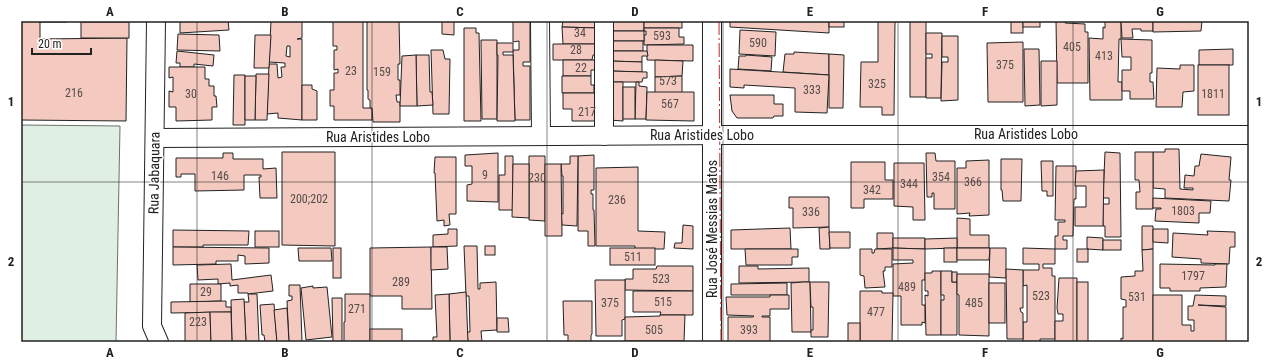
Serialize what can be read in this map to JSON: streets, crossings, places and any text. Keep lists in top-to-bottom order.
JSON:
{
  "streets": {
    "street": ["Rua Aristides Lobo", "Rua Jabaquara", "Rua José Messias Matos"]
  },
  "crossings": [
    ["Rua Aristides Lobo", "Rua Jabaquara"],
    ["Rua Aristides Lobo", "Rua José Messias Matos"]
  ],
  "house_numbers": [
    "34",
    "593",
    "590",
    "405",
    "28",
    "413",
    "375",
    "22",
    "23",
    "159",
    "573",
    "325",
    "333",
    "216",
    "30",
    "1811",
    "567",
    "217",
    "9",
    "146",
    "354",
    "230",
    "366",
    "344",
    "342",
    "200;202",
    "236",
    "1803",
    "336",
    "511",
    "1797",
    "523",
    "289",
    "489",
    "29",
    "523",
    "531",
    "515",
    "375",
    "485",
    "271",
    "477",
    "223",
    "505",
    "393"
  ],
  "scale_bar": "20 m",
  "grid": {
    "columns": [
      "A",
      "B",
      "C",
      "D",
      "E",
      "F",
      "G"
    ],
    "rows": ["1", "2"]
  }
}
